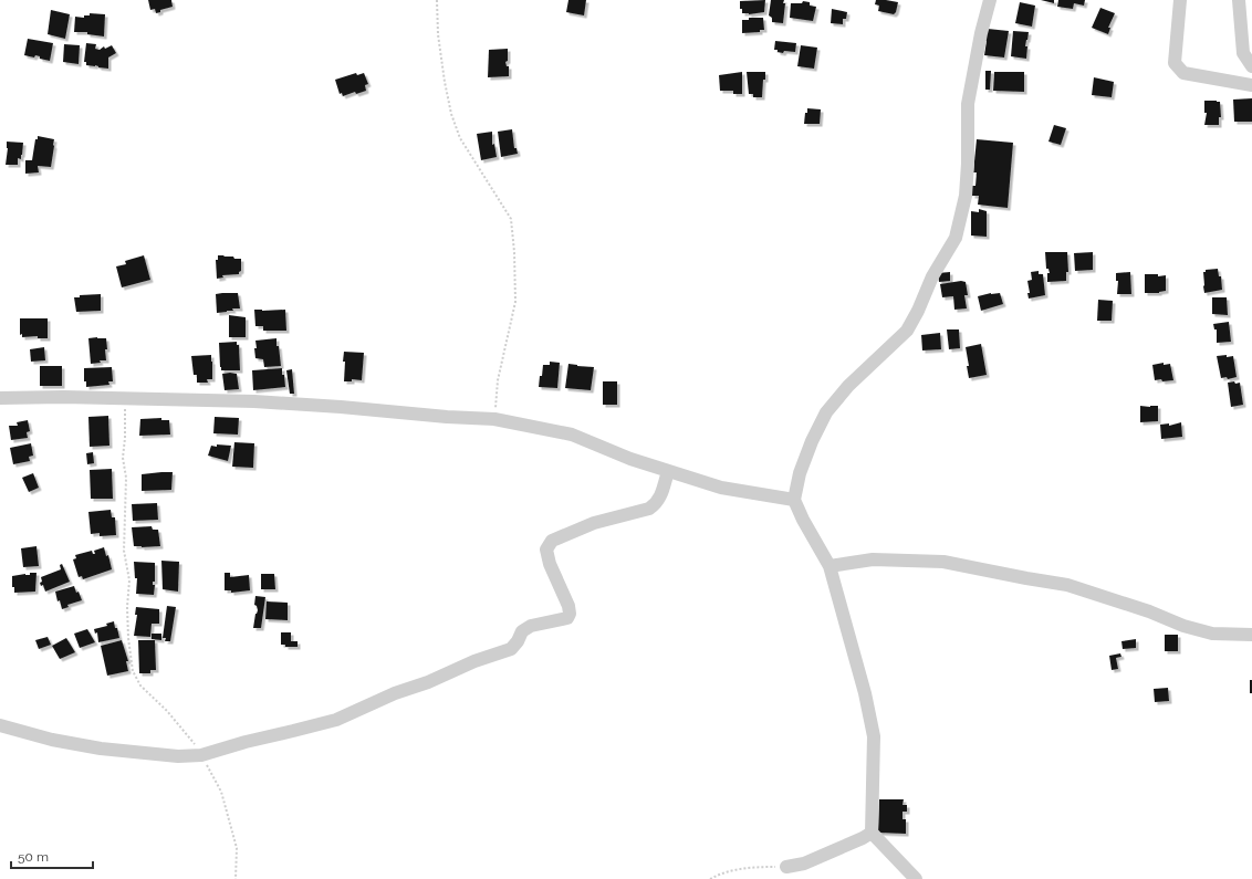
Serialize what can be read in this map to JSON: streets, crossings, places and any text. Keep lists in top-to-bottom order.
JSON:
{
  "scale_bar": "50 m"
}
